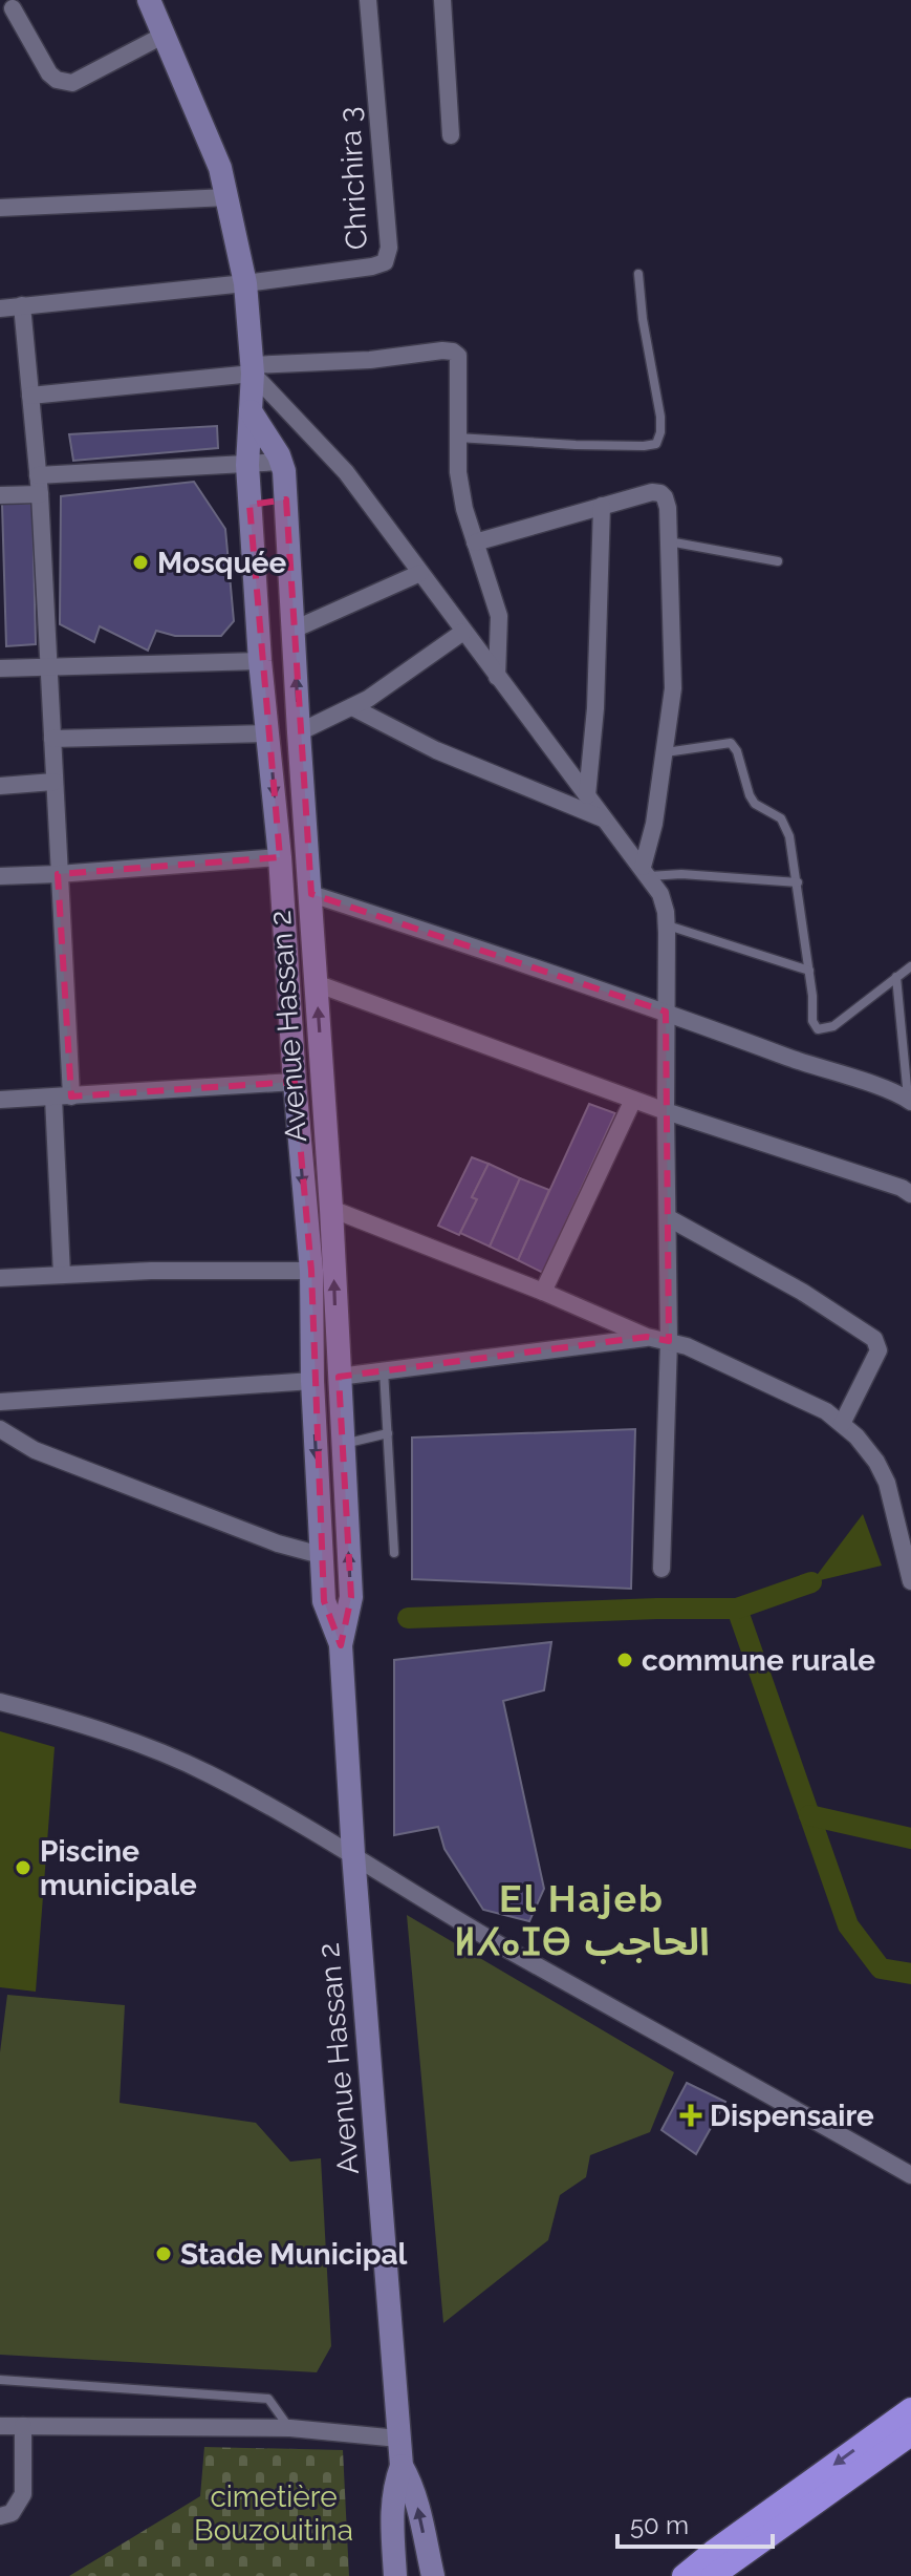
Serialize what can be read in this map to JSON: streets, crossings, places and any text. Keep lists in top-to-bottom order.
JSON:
{
  "streets": {
    "main road": ["Avenue Hassan 2"],
    "street": ["Chrichira 3"]
  },
  "crossings": [
    ["Chrichira 3", "Avenue Hassan 2"]
  ],
  "districts": ["El Hajeb ⵍⵃⴰⵊⴱ الحاجب"],
  "parks": ["cimetière Bouzouitina"],
  "places": {
    "other": [
      "Mosquée",
      "commune rurale",
      "Piscine municipale",
      "Stade Municipal"
    ],
    "health": ["Dispensaire"]
  },
  "scale_bar": "50 m"
}
